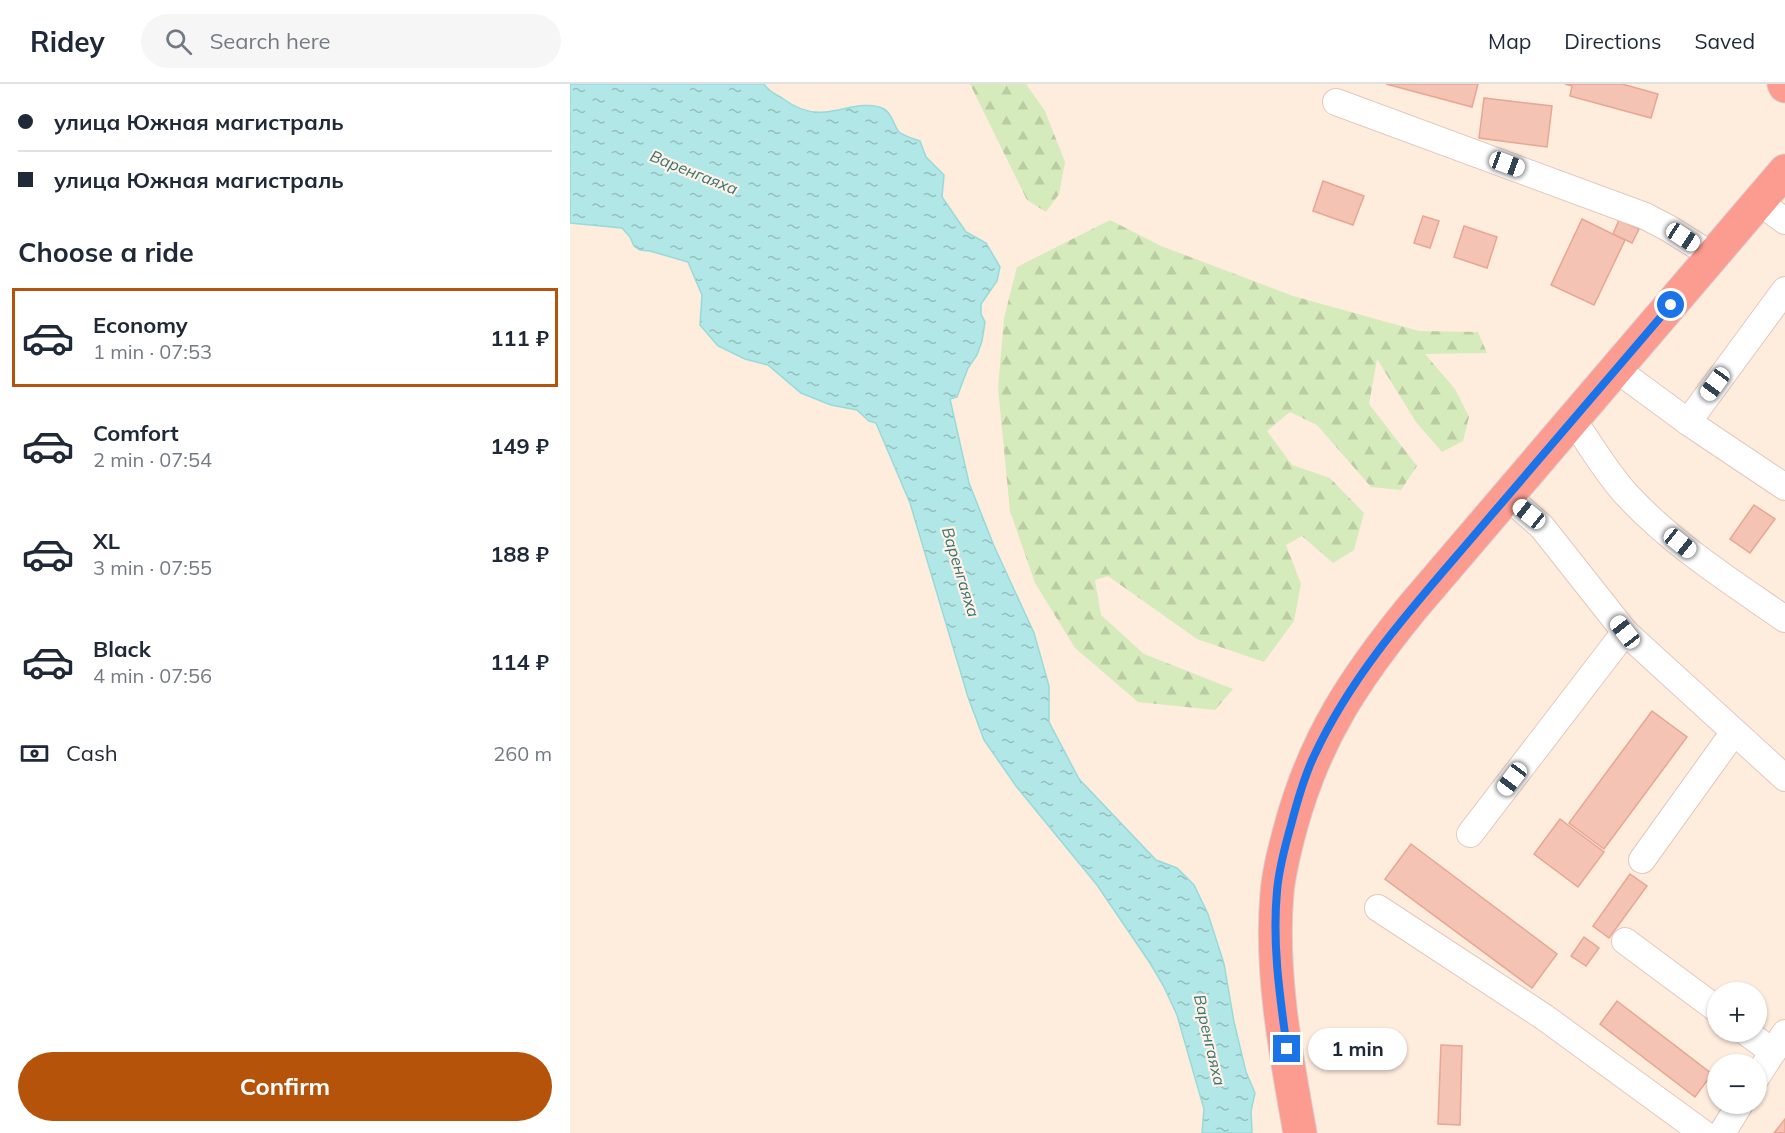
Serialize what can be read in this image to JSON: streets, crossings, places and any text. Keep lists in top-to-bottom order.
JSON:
{
  "water": ["Варенгаяха"],
  "page": {
    "header": "Ridey",
    "search": "Search here",
    "nav": ["Map", "Directions", "Saved"],
    "banner": ["улица Южная магистраль", "улица Южная магистраль"],
    "heading": "Choose a ride",
    "list": [
      {
        "name": "Economy",
        "note": "1 min · 07:53",
        "value": "111 ₽"
      },
      {
        "name": "Comfort",
        "note": "2 min · 07:54",
        "value": "149 ₽"
      },
      {
        "name": "XL",
        "note": "3 min · 07:55",
        "value": "188 ₽"
      },
      {
        "name": "Black",
        "note": "4 min · 07:56",
        "value": "114 ₽"
      }
    ],
    "pay": ["Cash", "260 m"],
    "map_buttons": ["+", "−"],
    "bubble": "1 min",
    "buttons": "Confirm"
  }
}
